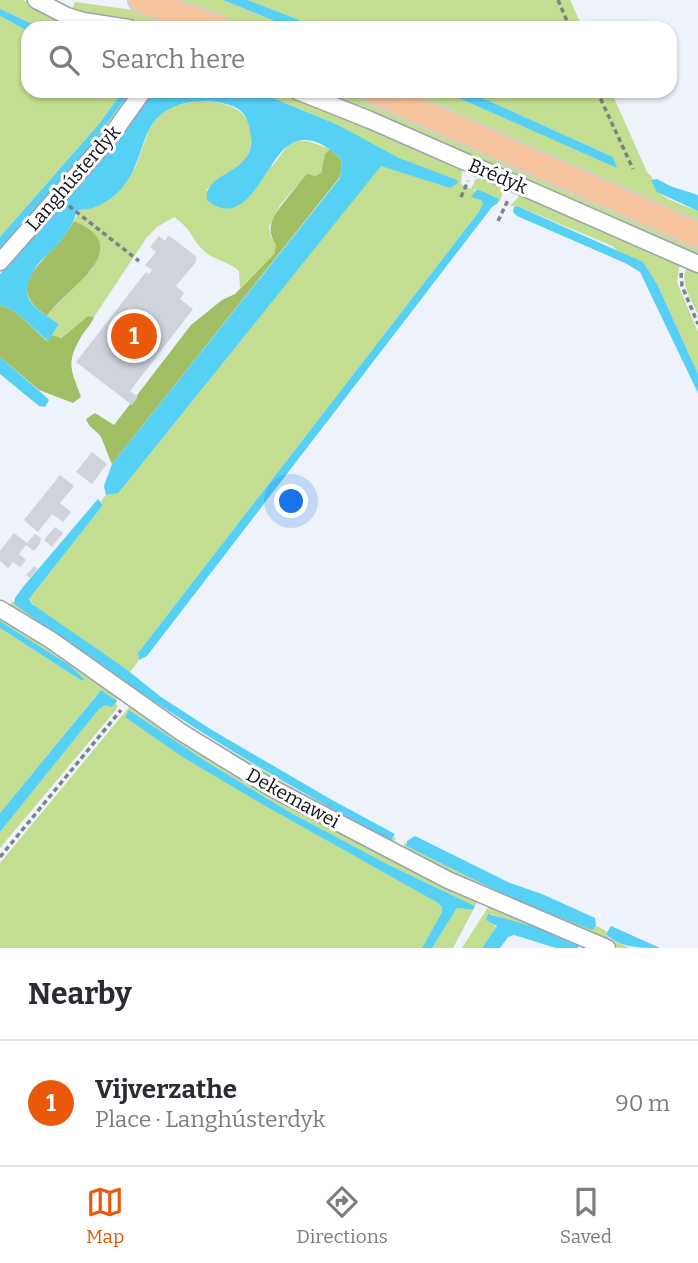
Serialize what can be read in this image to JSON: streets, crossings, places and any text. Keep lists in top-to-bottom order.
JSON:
{
  "streets": {
    "main road": ["Brédyk"],
    "street": ["Langhústerdyk", "Dekemawei"]
  },
  "page": {
    "search": "Search here",
    "pins": "1",
    "heading": "Nearby",
    "list": [
      {
        "mark": "1",
        "name": "Vijverzathe",
        "note": "Place · Langhústerdyk",
        "value": "90 m"
      }
    ],
    "nav": ["Map", "Directions", "Saved"]
  }
}
